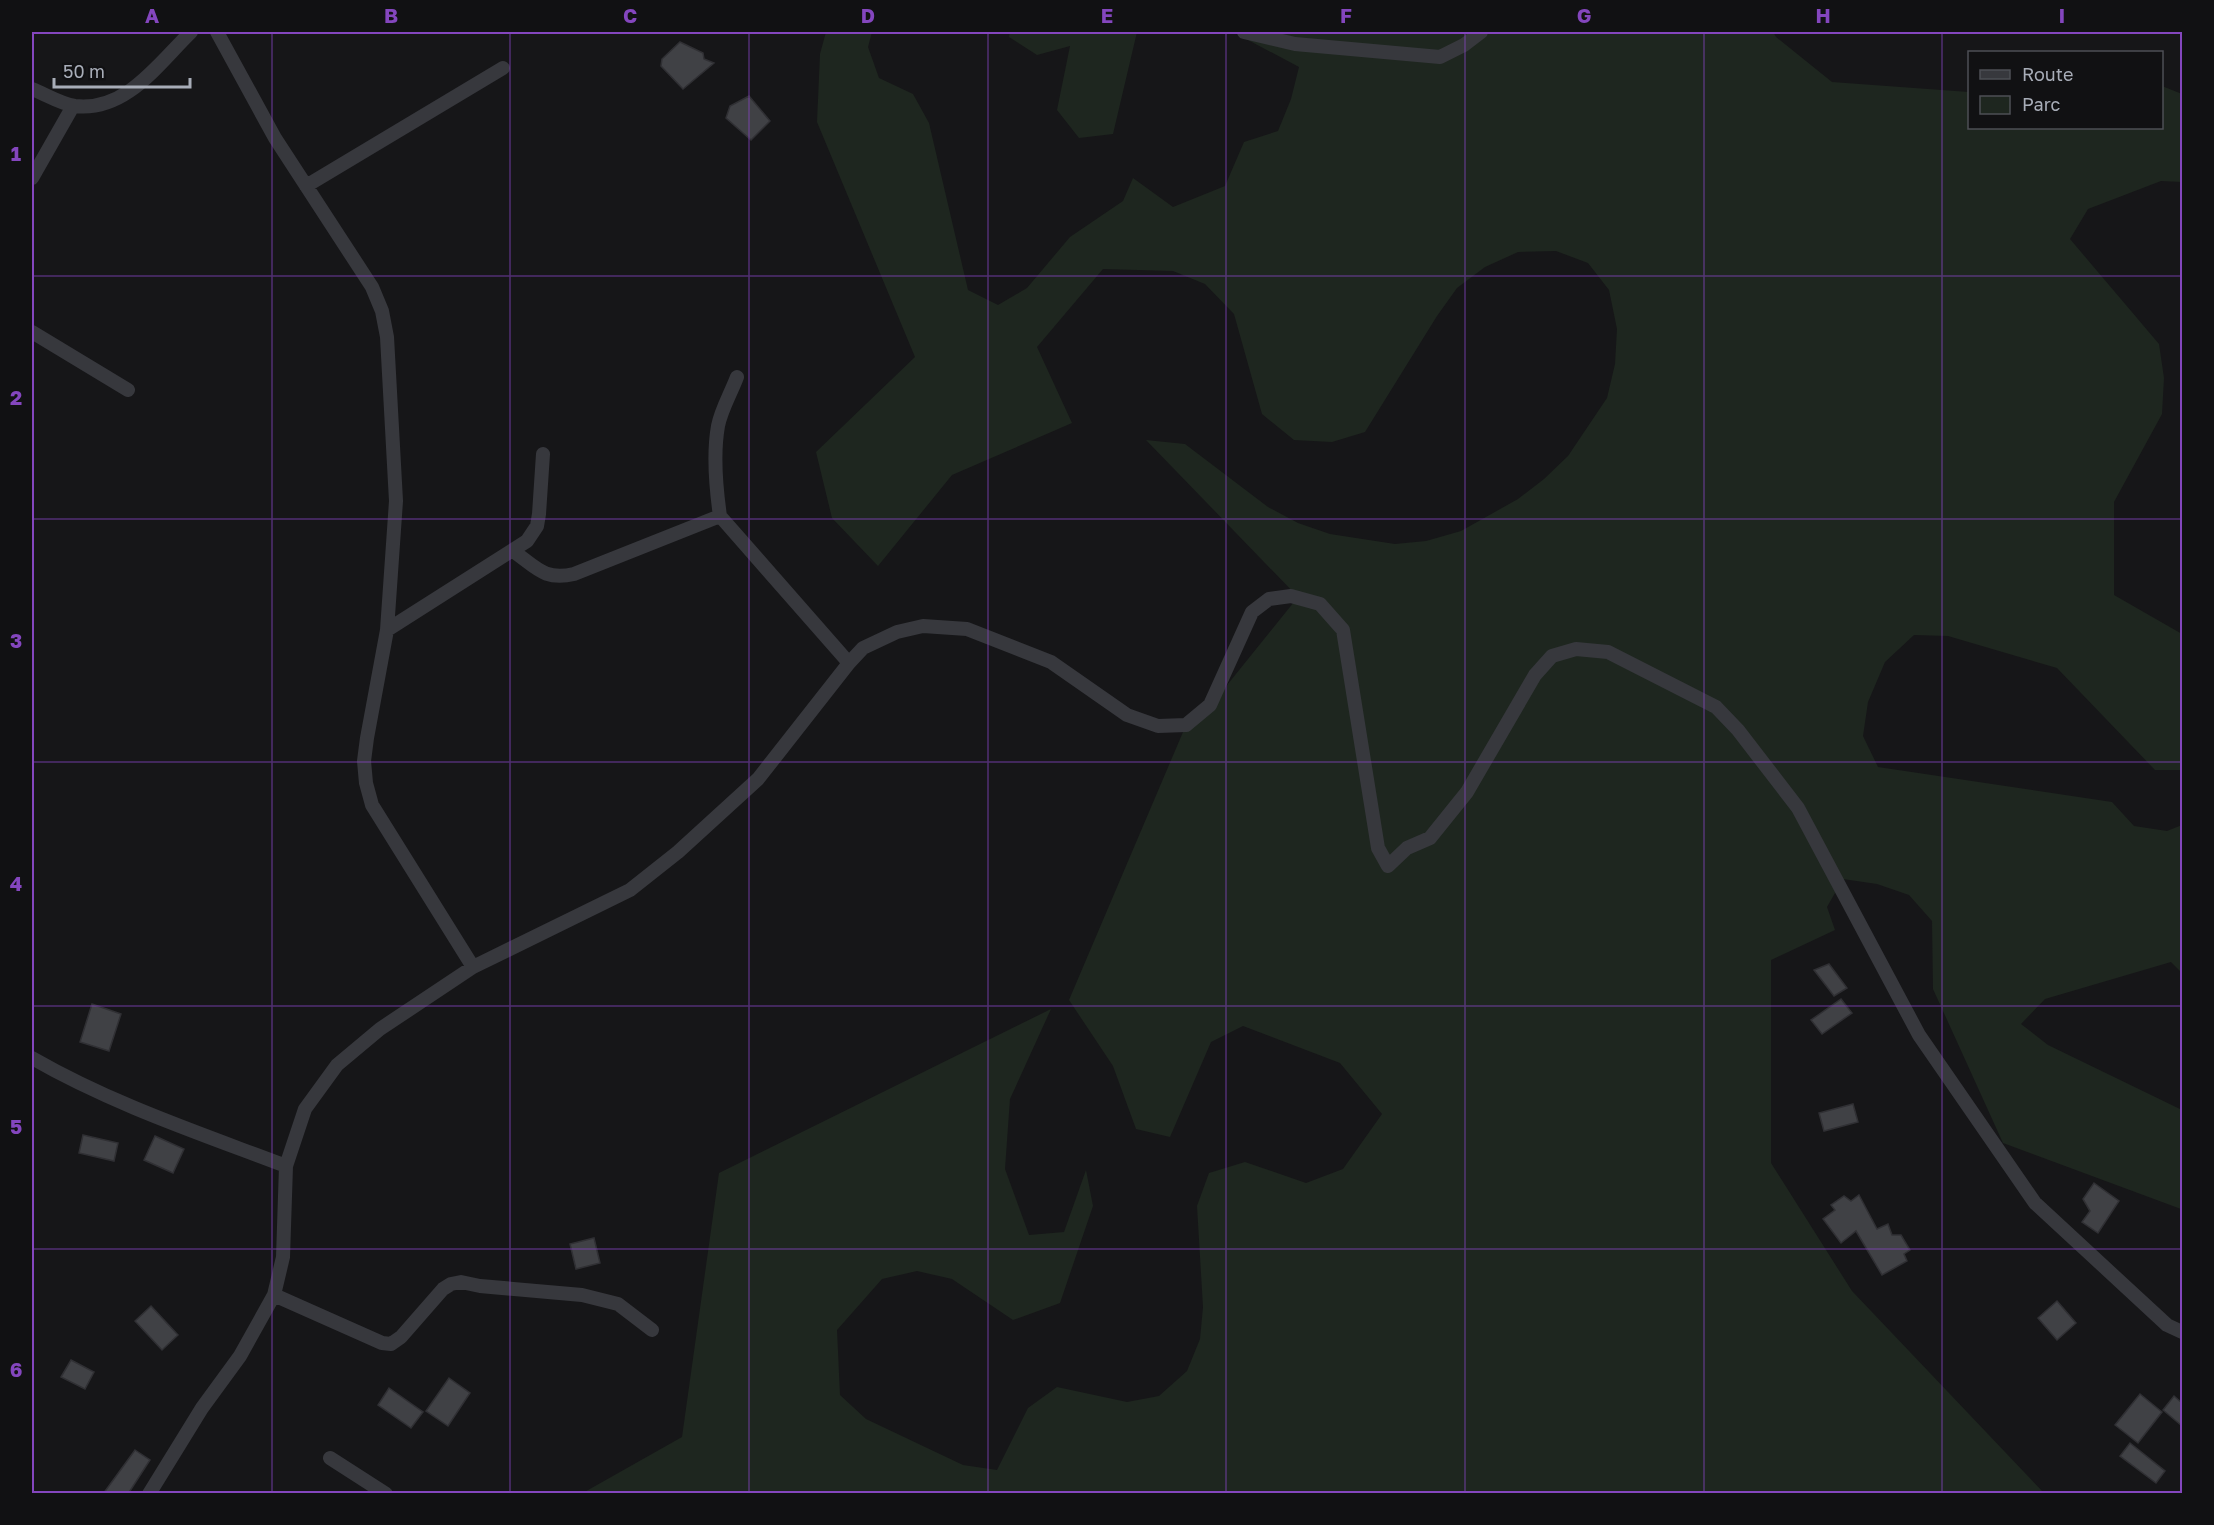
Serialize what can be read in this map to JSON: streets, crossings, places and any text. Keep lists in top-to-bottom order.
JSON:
{
  "legend": ["Route", "Parc"],
  "scale_bar": "50 m",
  "grid": {
    "columns": [
      "A",
      "B",
      "C",
      "D",
      "E",
      "F",
      "G",
      "H",
      "I"
    ],
    "rows": [
      "1",
      "2",
      "3",
      "4",
      "5",
      "6"
    ]
  }
}
